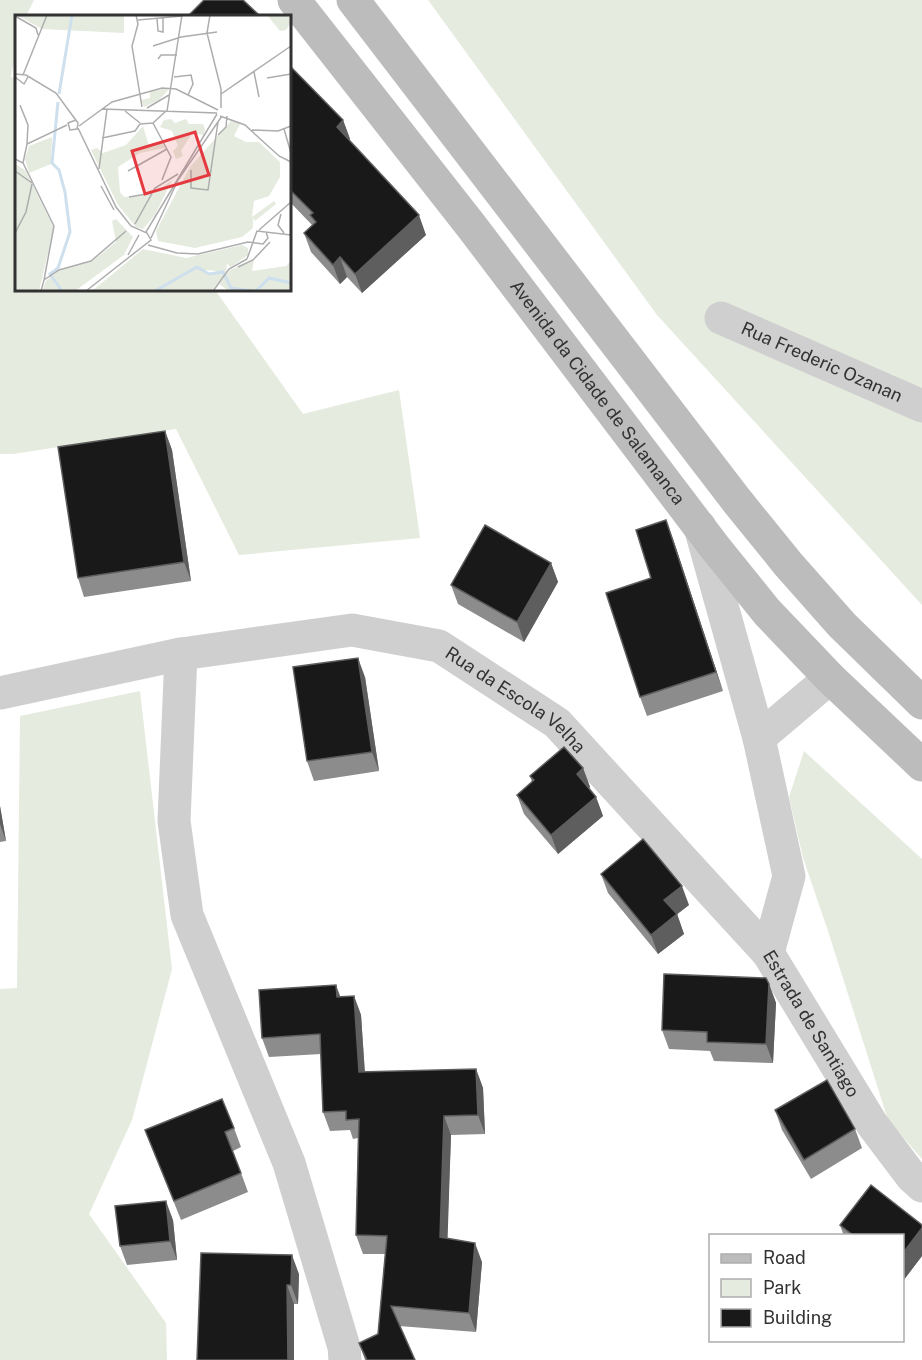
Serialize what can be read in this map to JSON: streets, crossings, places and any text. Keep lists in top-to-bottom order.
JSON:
{
  "streets": {
    "street": [
      "Rua Frederic Ozanan",
      "Avenida da Cidade de Salamanca",
      "Rua da Escola Velha",
      "Estrada de Santiago"
    ]
  },
  "crossings": [
    ["Avenida da Cidade de Salamanca", "Estrada de Santiago"],
    ["Rua da Escola Velha", "Estrada de Santiago"]
  ],
  "legend": ["Road", "Park", "Building"]
}
